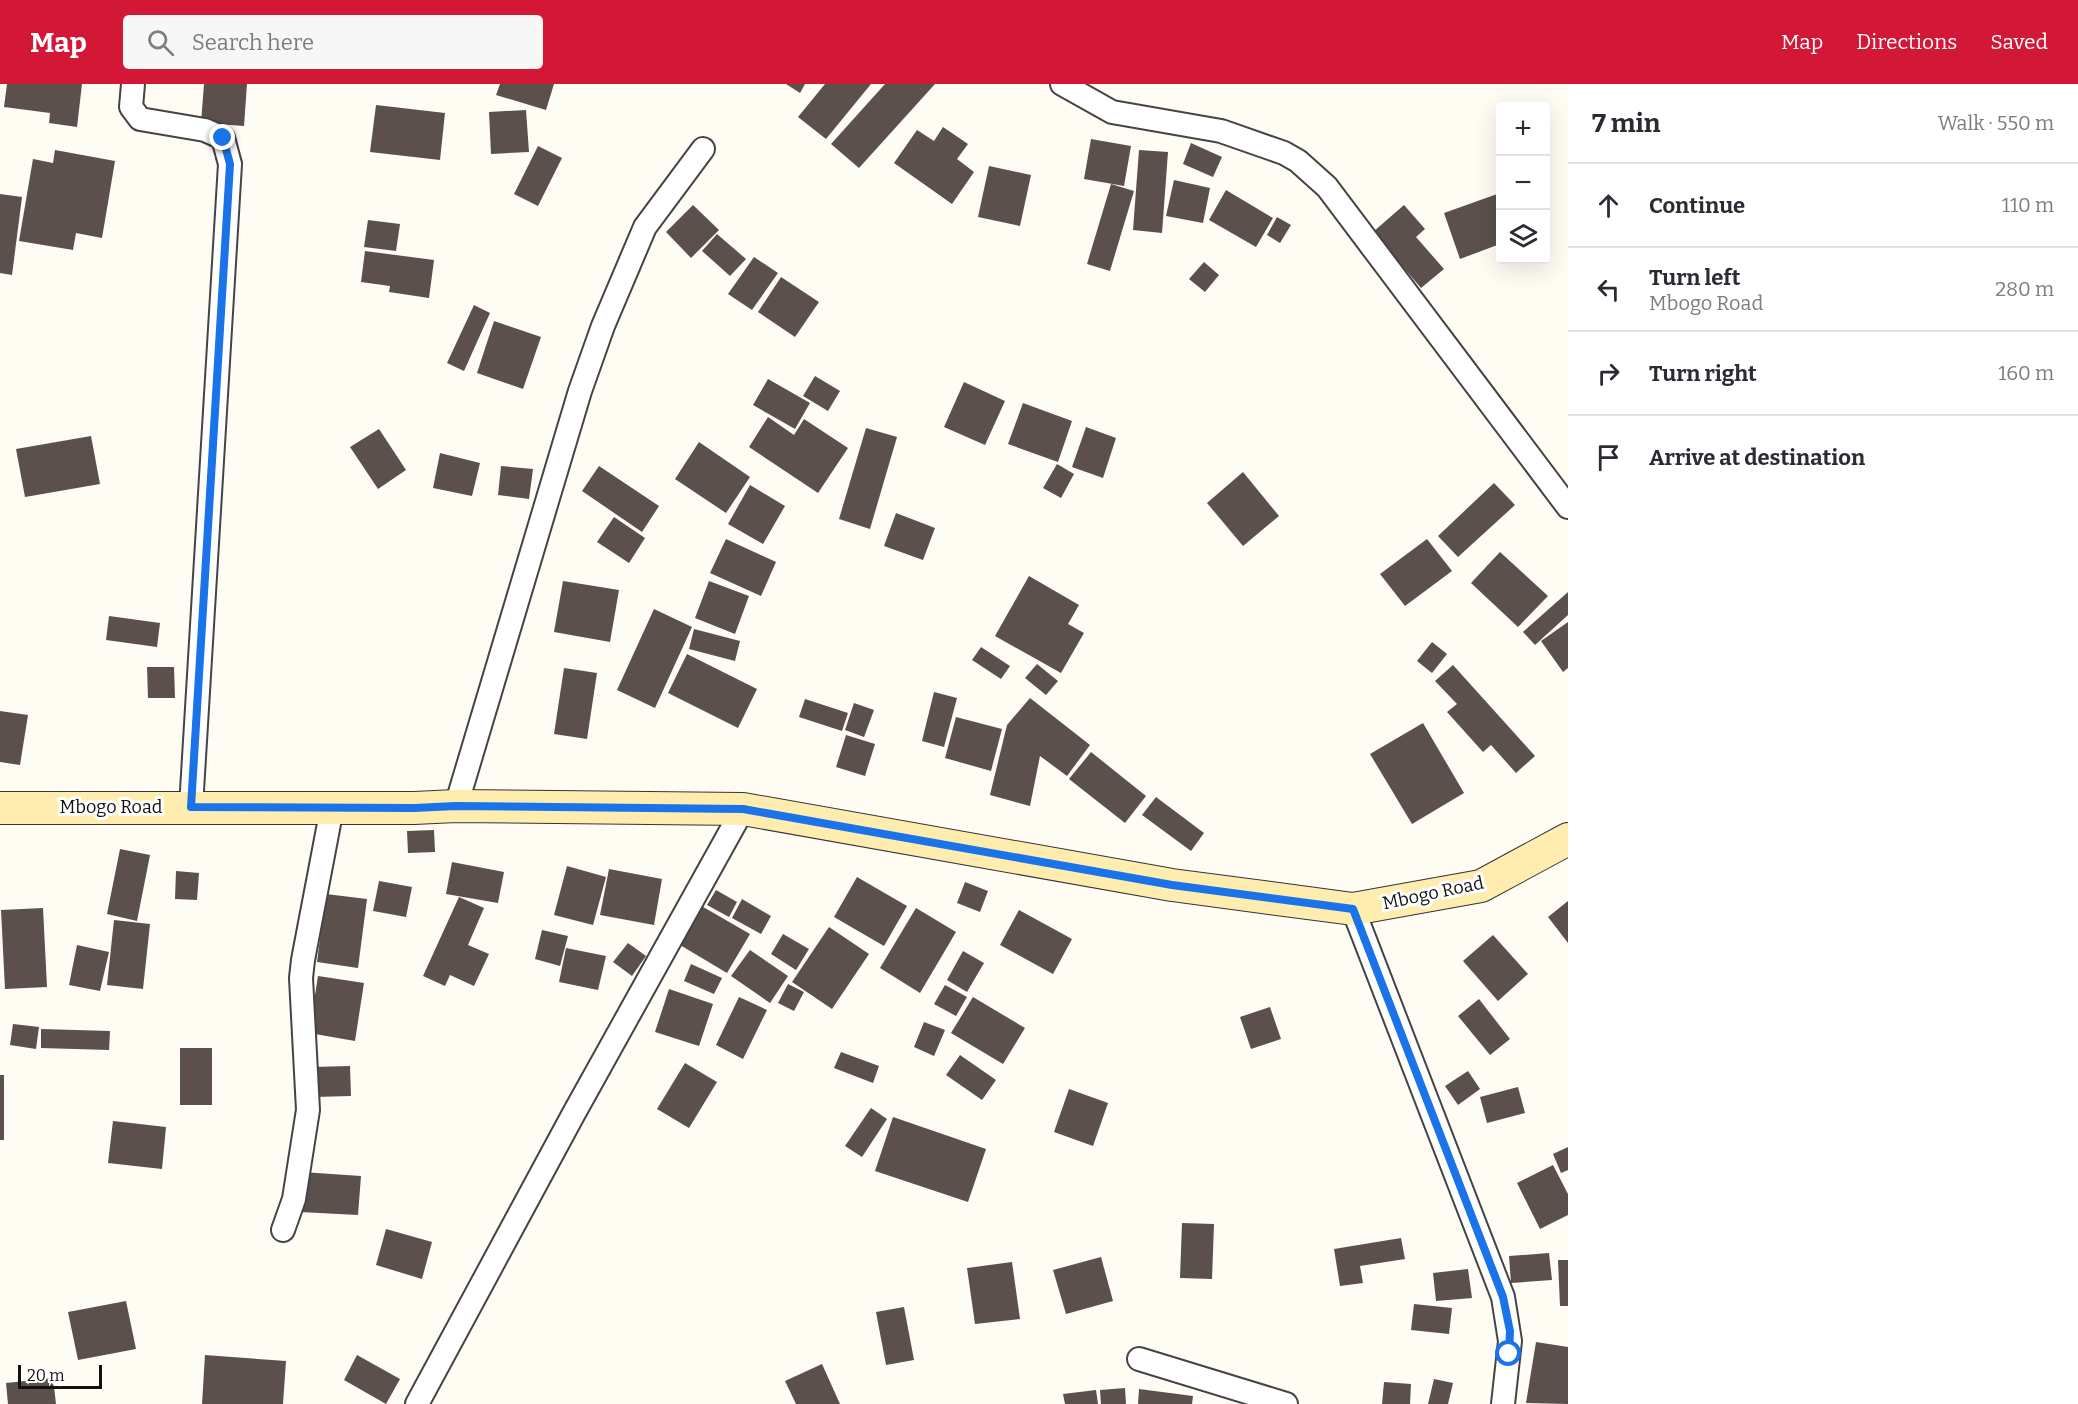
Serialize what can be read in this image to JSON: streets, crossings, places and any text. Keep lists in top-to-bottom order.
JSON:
{
  "streets": {
    "main road": ["Mbogo Road"]
  },
  "scale_bar": "20 m",
  "page": {
    "header": "Map",
    "search": "Search here",
    "nav": ["Map", "Directions", "Saved"],
    "heading": ["7 min", "Walk · 550 m"],
    "map_buttons": ["+", "−"],
    "list": [
      ["Continue", "110 m"],
      ["Turn left", "Mbogo Road", "280 m"],
      ["Turn right", "160 m"],
      "Arrive at destination"
    ],
    "scale": "20 m"
  }
}
